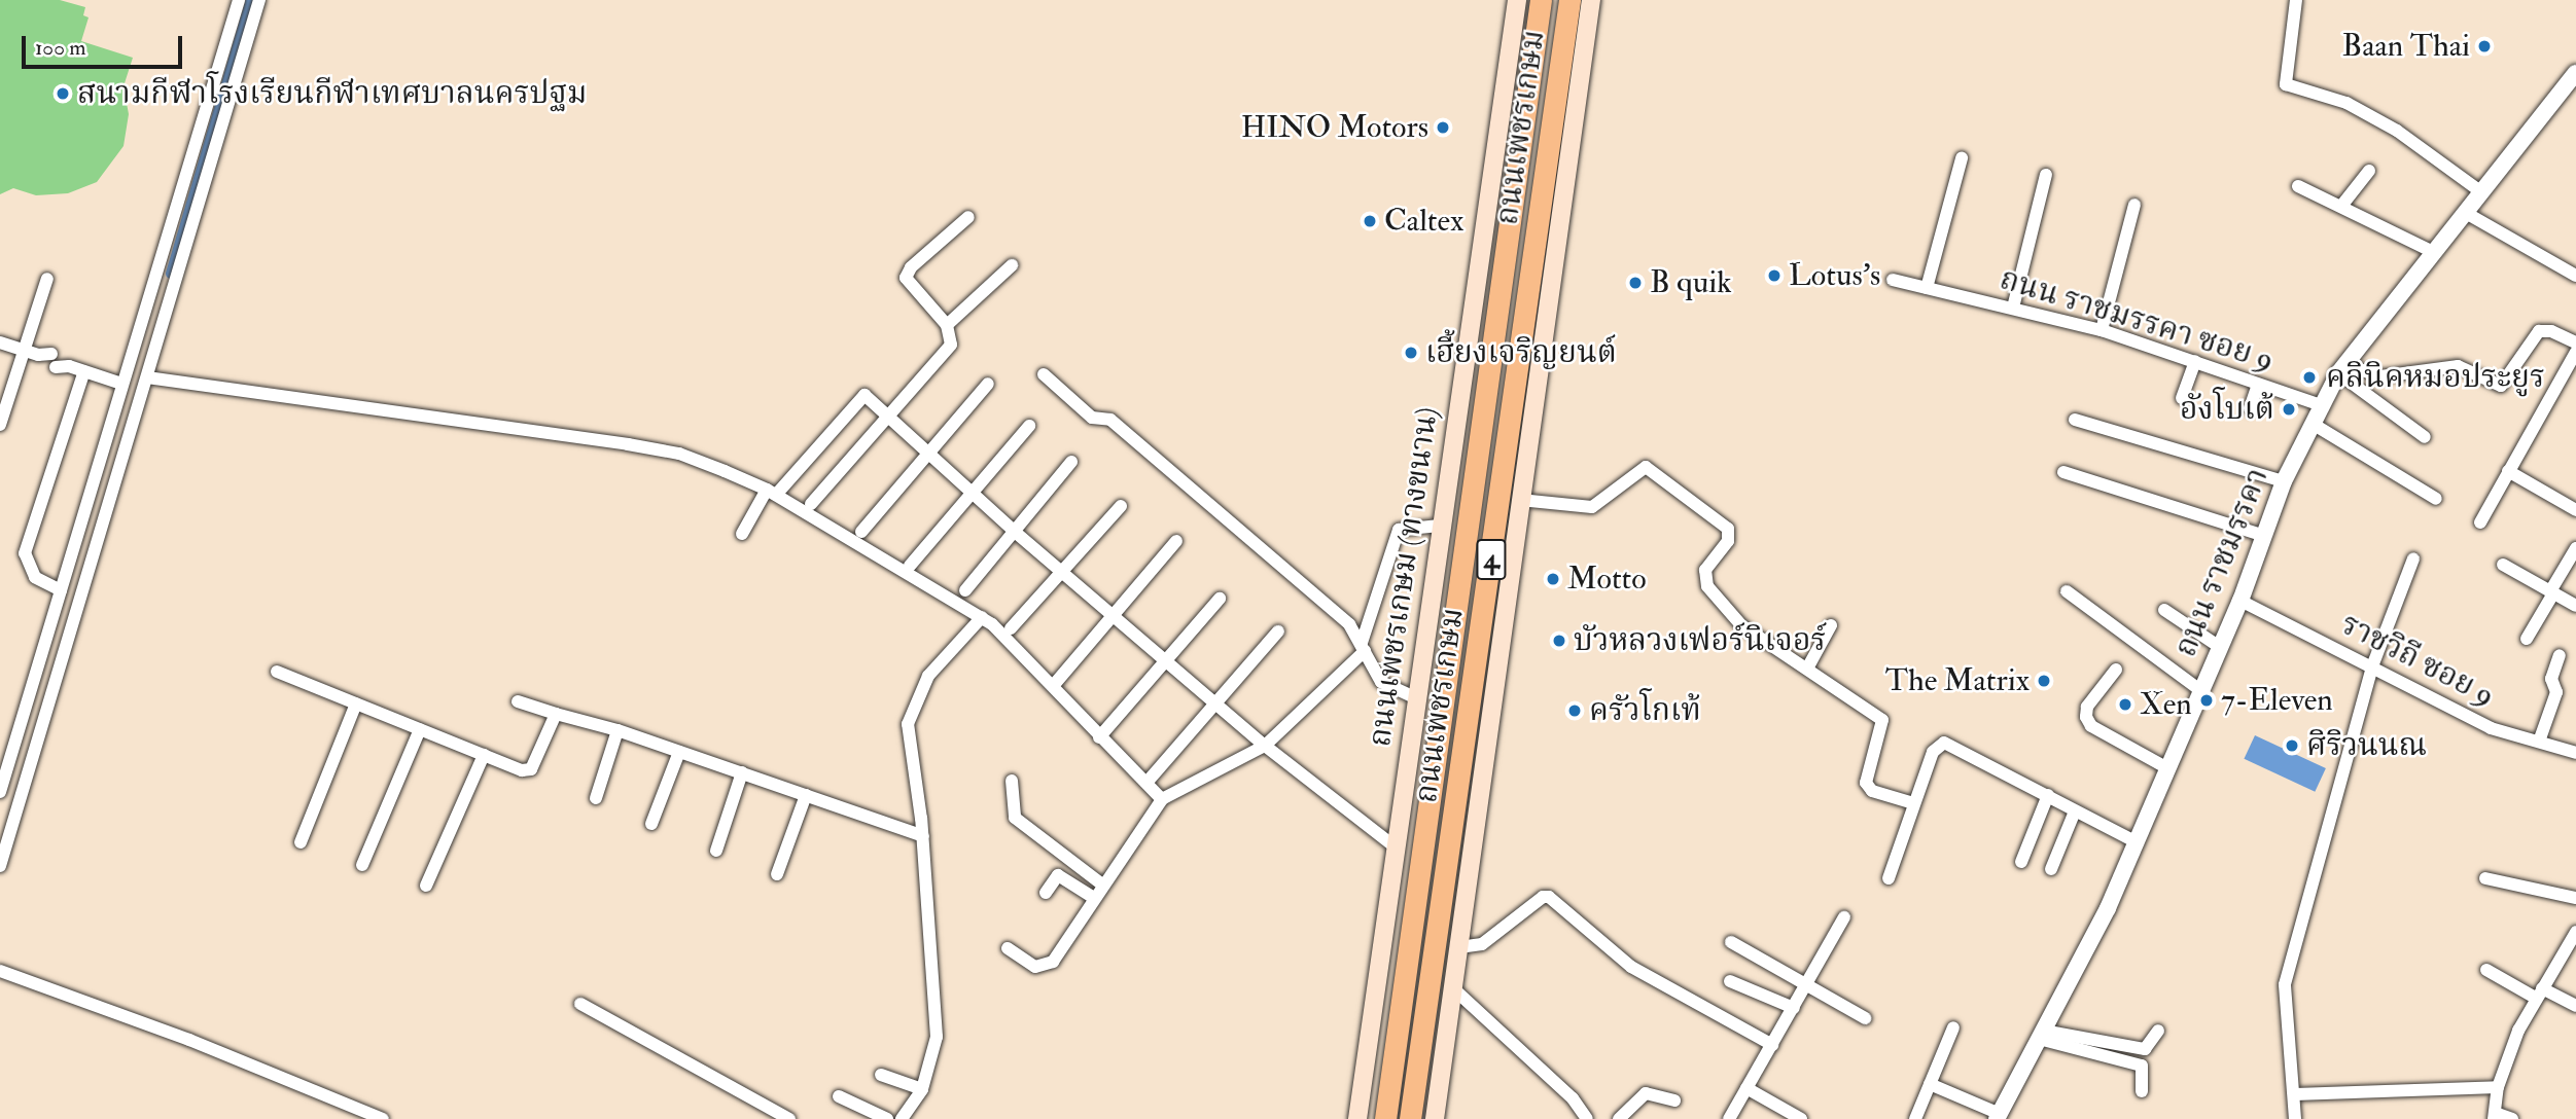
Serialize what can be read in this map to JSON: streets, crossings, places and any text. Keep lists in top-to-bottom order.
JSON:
{
  "streets": {
    "highway": ["ถนนเพชรเกษม", "4"],
    "main road": ["ถนนเพชรเกษม (ทางขนาน)"],
    "street": ["ถนน ราชมรรคา ซอย 9", "ถนน ราชมรรคา", "ราชวิถี ซอย 9"]
  },
  "crossings": [
    ["ถนน ราชมรรคา ซอย 9", "ถนน ราชมรรคา"],
    ["ถนน ราชมรรคา", "ราชวิถี ซอย 9"]
  ],
  "places": [
    "Baan Thai",
    "สนามกีฬาโรงเรียนกีฬาเทศบาลนครปฐม",
    "HINO Motors",
    "Caltex",
    "Lotus's",
    "B quik",
    "เฮี้ยงเจริญยนต์",
    "คลินิคหมอประยูร",
    "อังโบเต้",
    "Motto",
    "บัวหลวงเฟอร์นิเจอร์",
    "The Matrix",
    "7-Eleven",
    "Xen",
    "ครัวโกเท้",
    "ศิริวนนณ"
  ],
  "scale_bar": "100 m"
}
